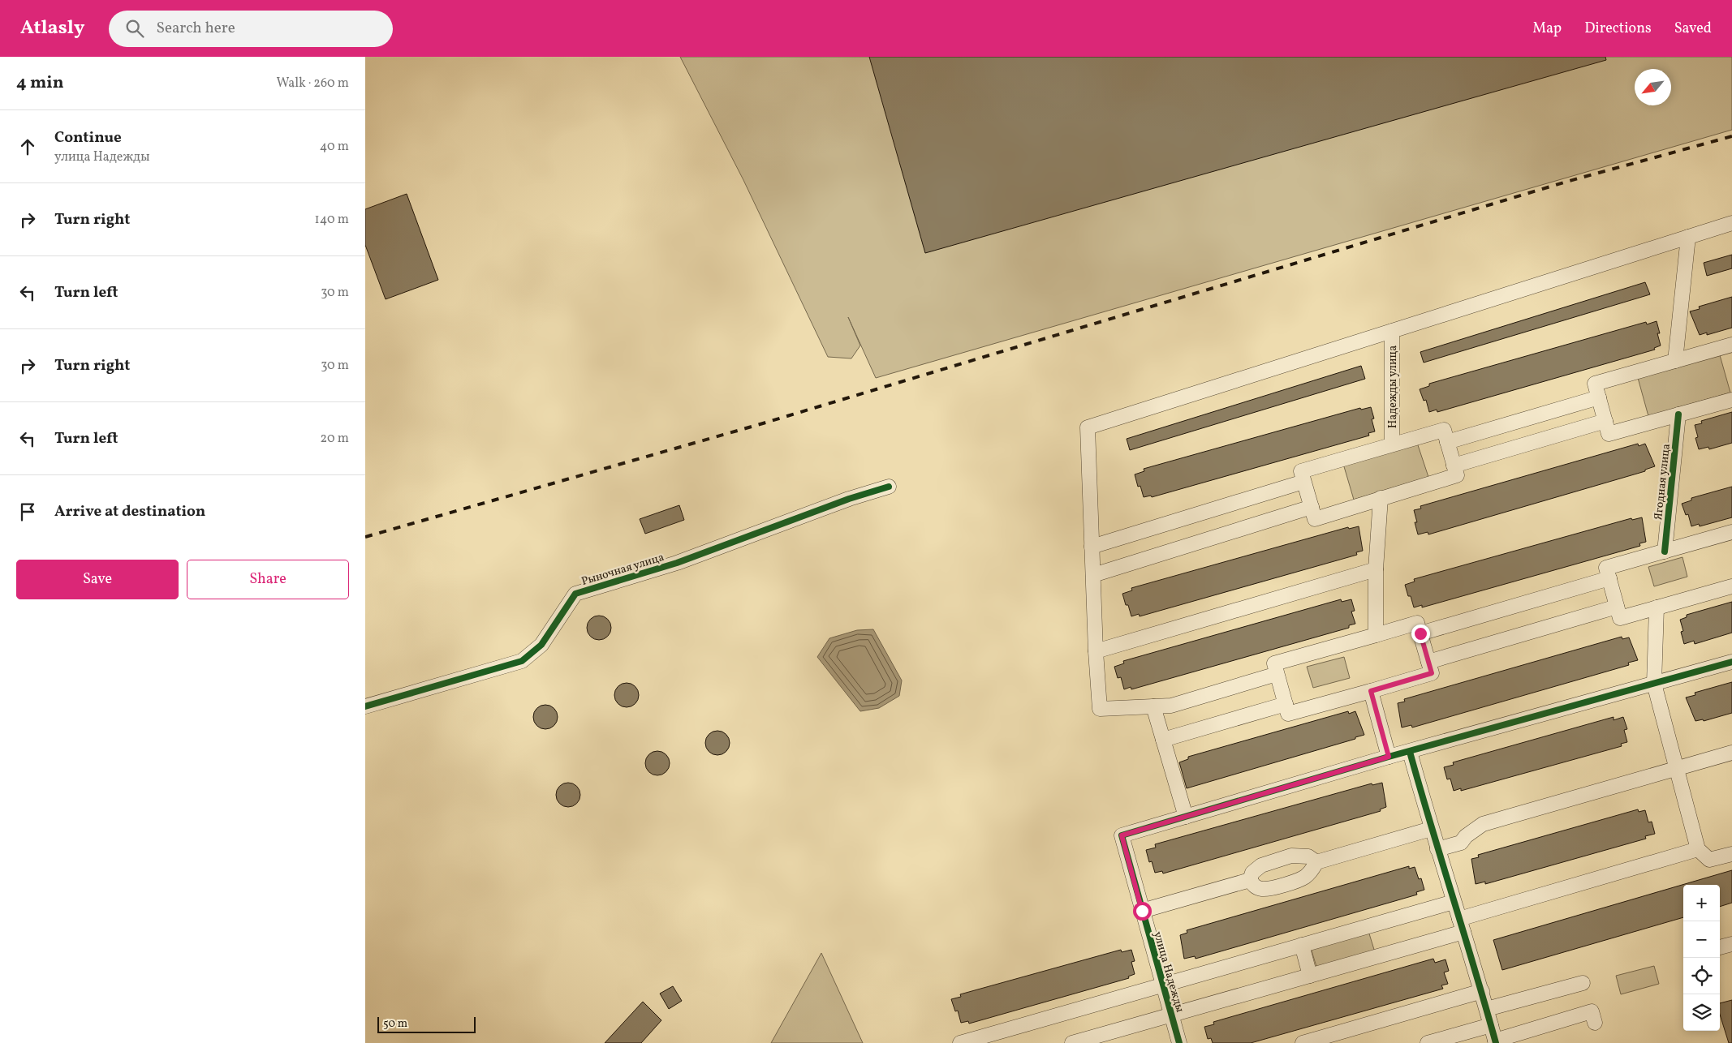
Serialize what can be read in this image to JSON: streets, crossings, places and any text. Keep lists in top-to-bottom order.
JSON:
{
  "streets": {
    "street": [
      "Надежды улица",
      "Ягодная улица",
      "Рыночная улица",
      "улица Надежды"
    ]
  },
  "scale_bar": "50 m",
  "north": "bottom left",
  "page": {
    "header": "Atlasly",
    "search": "Search here",
    "nav": ["Map", "Directions", "Saved"],
    "heading": ["4 min", "Walk · 260 m"],
    "list": [
      ["Continue", "улица Надежды", "40 m"],
      ["Turn right", "140 m"],
      ["Turn left", "30 m"],
      ["Turn right", "30 m"],
      ["Turn left", "20 m"],
      "Arrive at destination"
    ],
    "buttons": ["Save", "Share"],
    "map_buttons": ["+", "−"],
    "scale": "50 m"
  }
}
